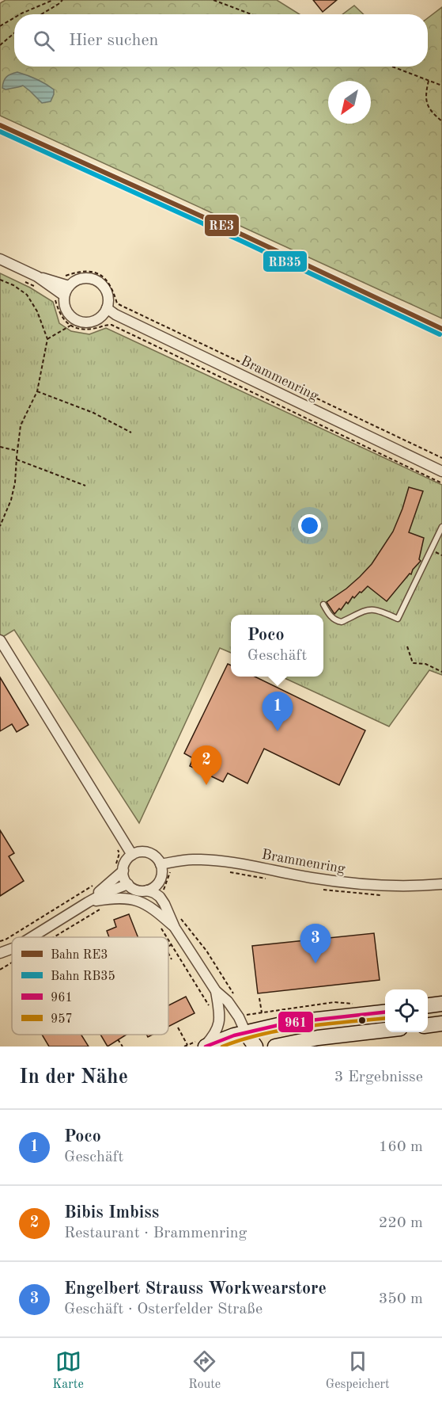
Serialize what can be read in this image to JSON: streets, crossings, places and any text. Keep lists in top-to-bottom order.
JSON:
{
  "streets": {
    "street": ["Brammenring"]
  },
  "lines": [
    "rail line RE3",
    "rail line RB35",
    "transit line 961",
    "transit line 957"
  ],
  "legend": [
    "Bahn RE3",
    "Bahn RB35",
    "961",
    "957"
  ],
  "north": "bottom left",
  "page": {
    "search": "Hier suchen",
    "popup": ["Poco", "Geschäft"],
    "pins": ["1", "2", "3"],
    "heading": ["In der Nähe", "3 Ergebnisse"],
    "list": [
      {
        "mark": "1",
        "name": "Poco",
        "note": "Geschäft",
        "value": "160 m"
      },
      {
        "mark": "2",
        "name": "Bibis Imbiss",
        "note": "Restaurant · Brammenring",
        "value": "220 m"
      },
      {
        "mark": "3",
        "name": "Engelbert Strauss Workwearstore",
        "note": "Geschäft · Osterfelder Straße",
        "value": "350 m"
      }
    ],
    "nav": ["Karte", "Route", "Gespeichert"]
  }
}
